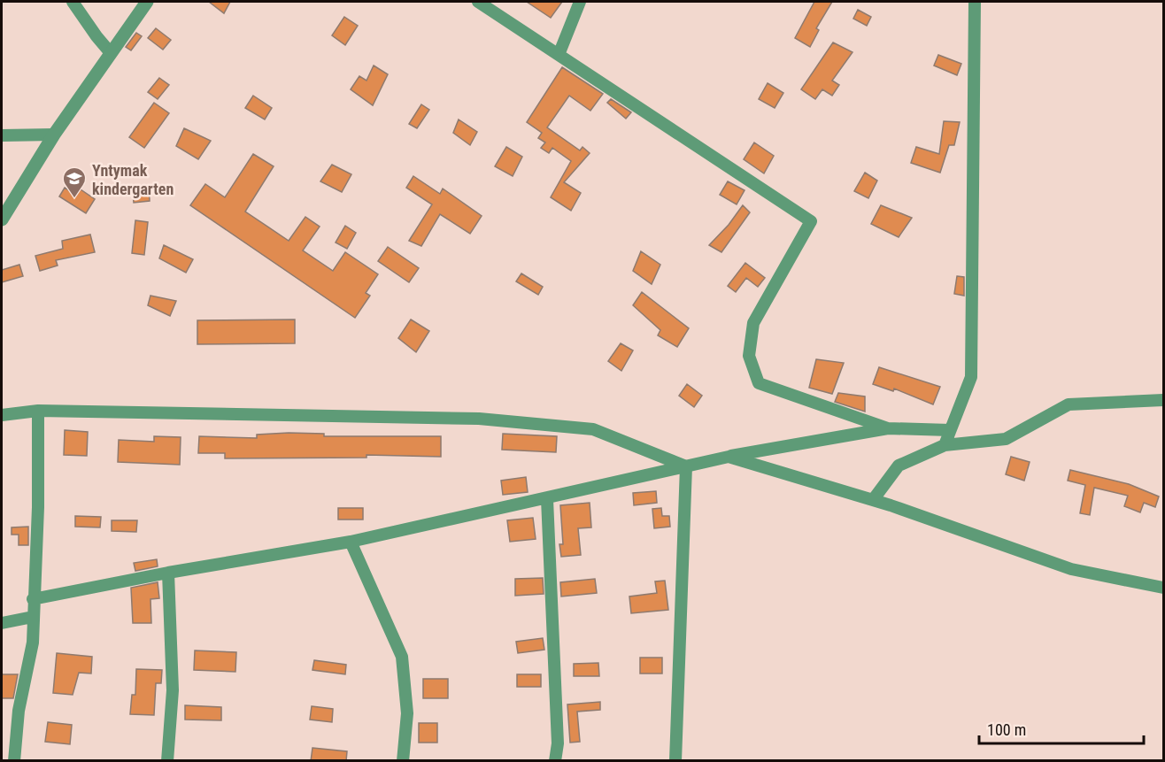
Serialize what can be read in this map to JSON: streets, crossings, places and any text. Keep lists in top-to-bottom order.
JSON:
{
  "places": {
    "school or university": ["Yntymak kindergarten"]
  },
  "scale_bar": "100 m"
}
